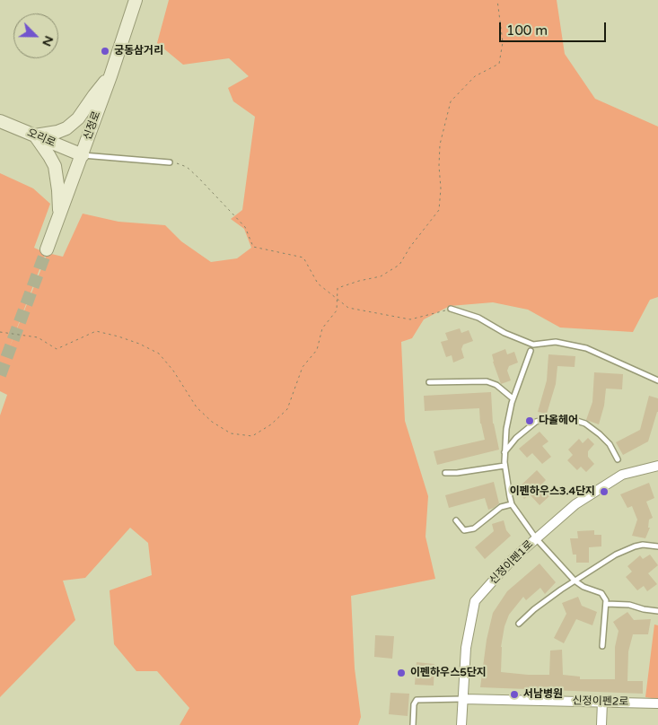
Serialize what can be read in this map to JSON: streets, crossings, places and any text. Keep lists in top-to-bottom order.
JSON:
{
  "streets": {
    "main road": ["신정로", "오리로"],
    "street": ["신정이펜1로", "신정이펜2로"]
  },
  "crossings": [
    ["신정로", "오리로"],
    ["신정이펜1로", "신정이펜2로"]
  ],
  "places": [
    "궁동삼거리",
    "다올헤어",
    "이펜하우스3.4단지",
    "이펜하우스5단지",
    "서남병원"
  ],
  "scale_bar": "100 m",
  "north": "bottom right"
}
